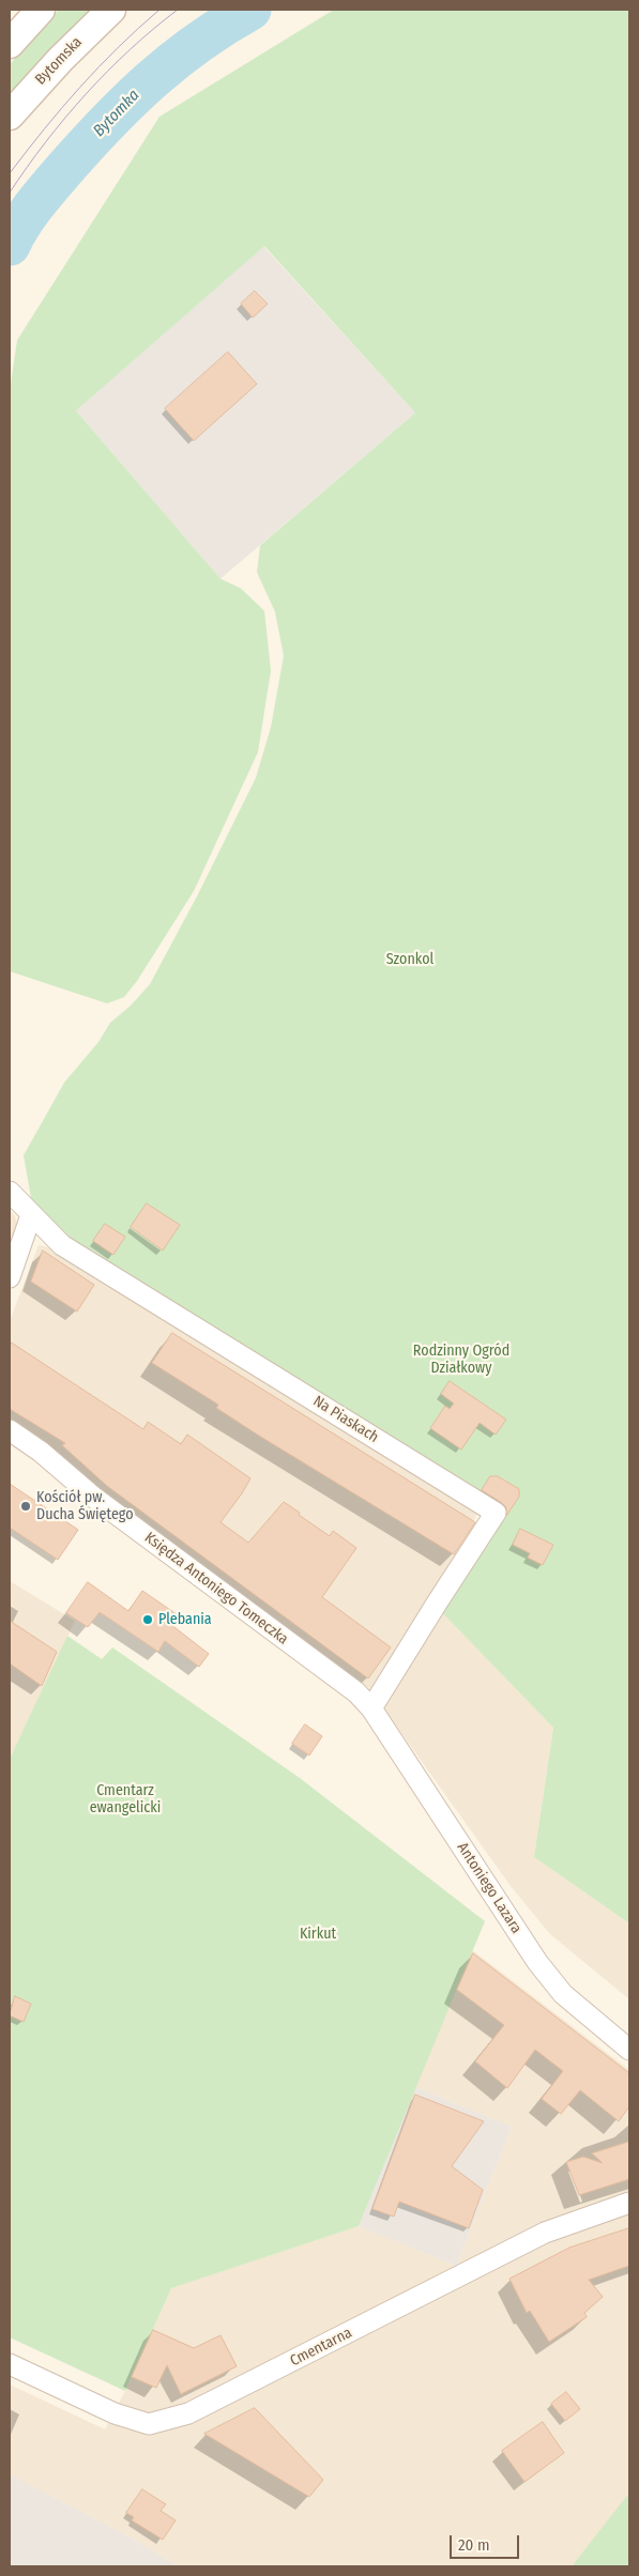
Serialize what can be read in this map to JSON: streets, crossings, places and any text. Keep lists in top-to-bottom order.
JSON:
{
  "streets": {
    "street": [
      "Bytomska",
      "Na Piaskach",
      "Księdza Antoniego Tomeczka",
      "Antoniego Lazara",
      "Cmentarna"
    ]
  },
  "crossings": [
    ["Na Piaskach", "Księdza Antoniego Tomeczka"],
    ["Na Piaskach", "Antoniego Lazara"],
    ["Księdza Antoniego Tomeczka", "Antoniego Lazara"]
  ],
  "water": ["Bytomka"],
  "parks": [
    "Szonkol",
    "Rodzinny Ogród Działkowy",
    "Cmentarz ewangelicki",
    "Kirkut"
  ],
  "places": ["Kościół pw. Ducha Świętego", "Plebania"],
  "scale_bar": "20 m"
}
